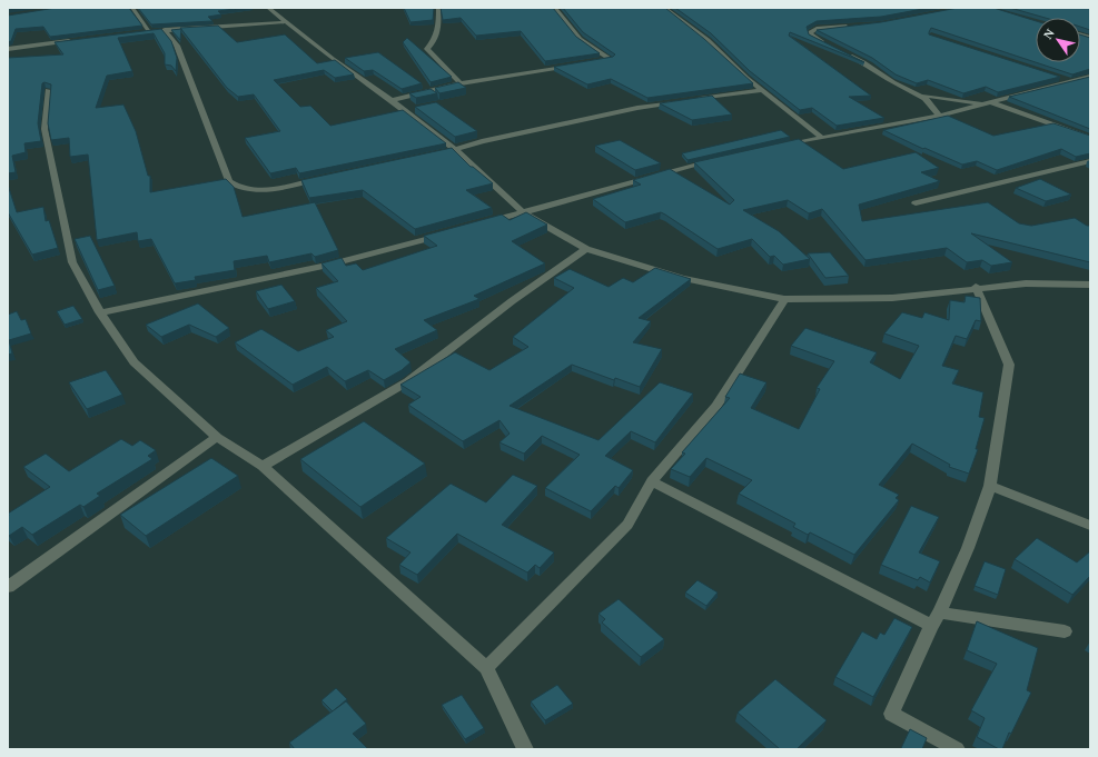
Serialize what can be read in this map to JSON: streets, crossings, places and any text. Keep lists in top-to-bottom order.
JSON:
{
  "north": "top left"
}
